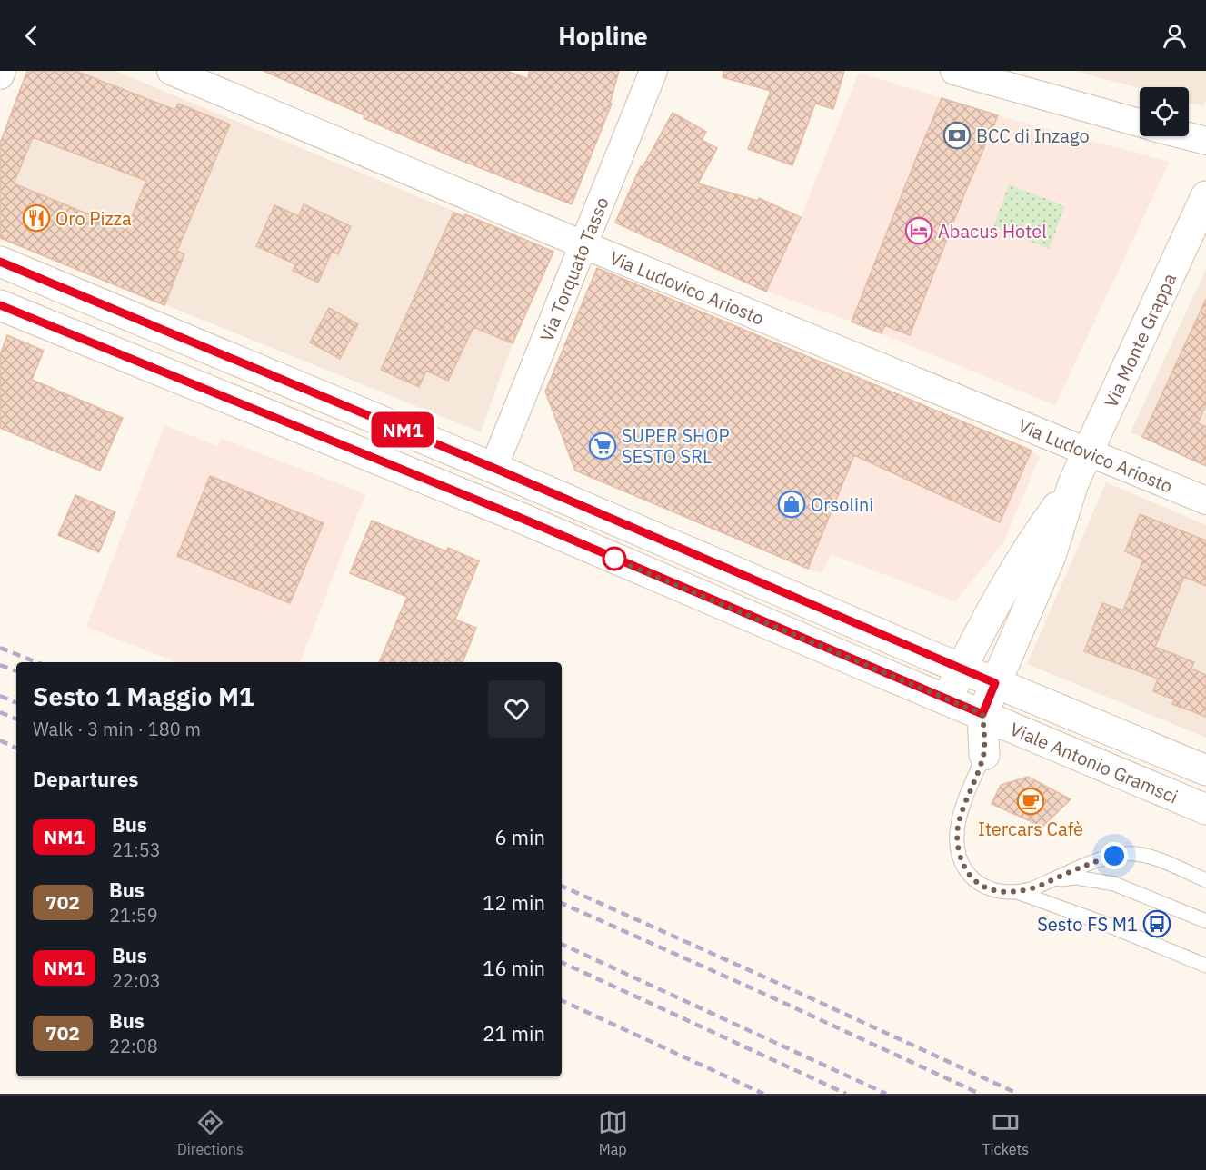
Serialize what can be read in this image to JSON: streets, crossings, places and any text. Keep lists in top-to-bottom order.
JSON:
{
  "streets": {
    "main road": ["Via Monte Grappa", "Viale Antonio Gramsci"],
    "street": ["Via Torquato Tasso", "Via Ludovico Ariosto"]
  },
  "crossings": [
    ["Via Torquato Tasso", "Via Ludovico Ariosto"],
    ["Via Torquato Tasso", "Viale Antonio Gramsci"],
    ["Via Ludovico Ariosto", "Via Monte Grappa"]
  ],
  "places": {
    "bank": ["BCC di Inzago"],
    "restaurant": ["Oro Pizza"],
    "hotel": ["Abacus Hotel"],
    "supermarket": ["SUPER SHOP SESTO SRL"],
    "shop": ["Orsolini"],
    "cafe": ["Itercars Cafè"],
    "bus stop": ["Sesto FS M1"]
  },
  "lines": ["bus line NM1"],
  "page": {
    "header": "Hopline",
    "on_map": "NM1",
    "heading": [
      ["Sesto 1 Maggio M1", "Walk · 3 min · 180 m"],
      "Departures"
    ],
    "list": [
      {
        "mark": "NM1",
        "name": "Bus",
        "note": "21:53",
        "value": "6 min"
      },
      {
        "mark": "702",
        "name": "Bus",
        "note": "21:59",
        "value": "12 min"
      },
      {
        "mark": "NM1",
        "name": "Bus",
        "note": "22:03",
        "value": "16 min"
      },
      {
        "mark": "702",
        "name": "Bus",
        "note": "22:08",
        "value": "21 min"
      }
    ],
    "tabs": ["Directions", "Map", "Tickets"]
  }
}
